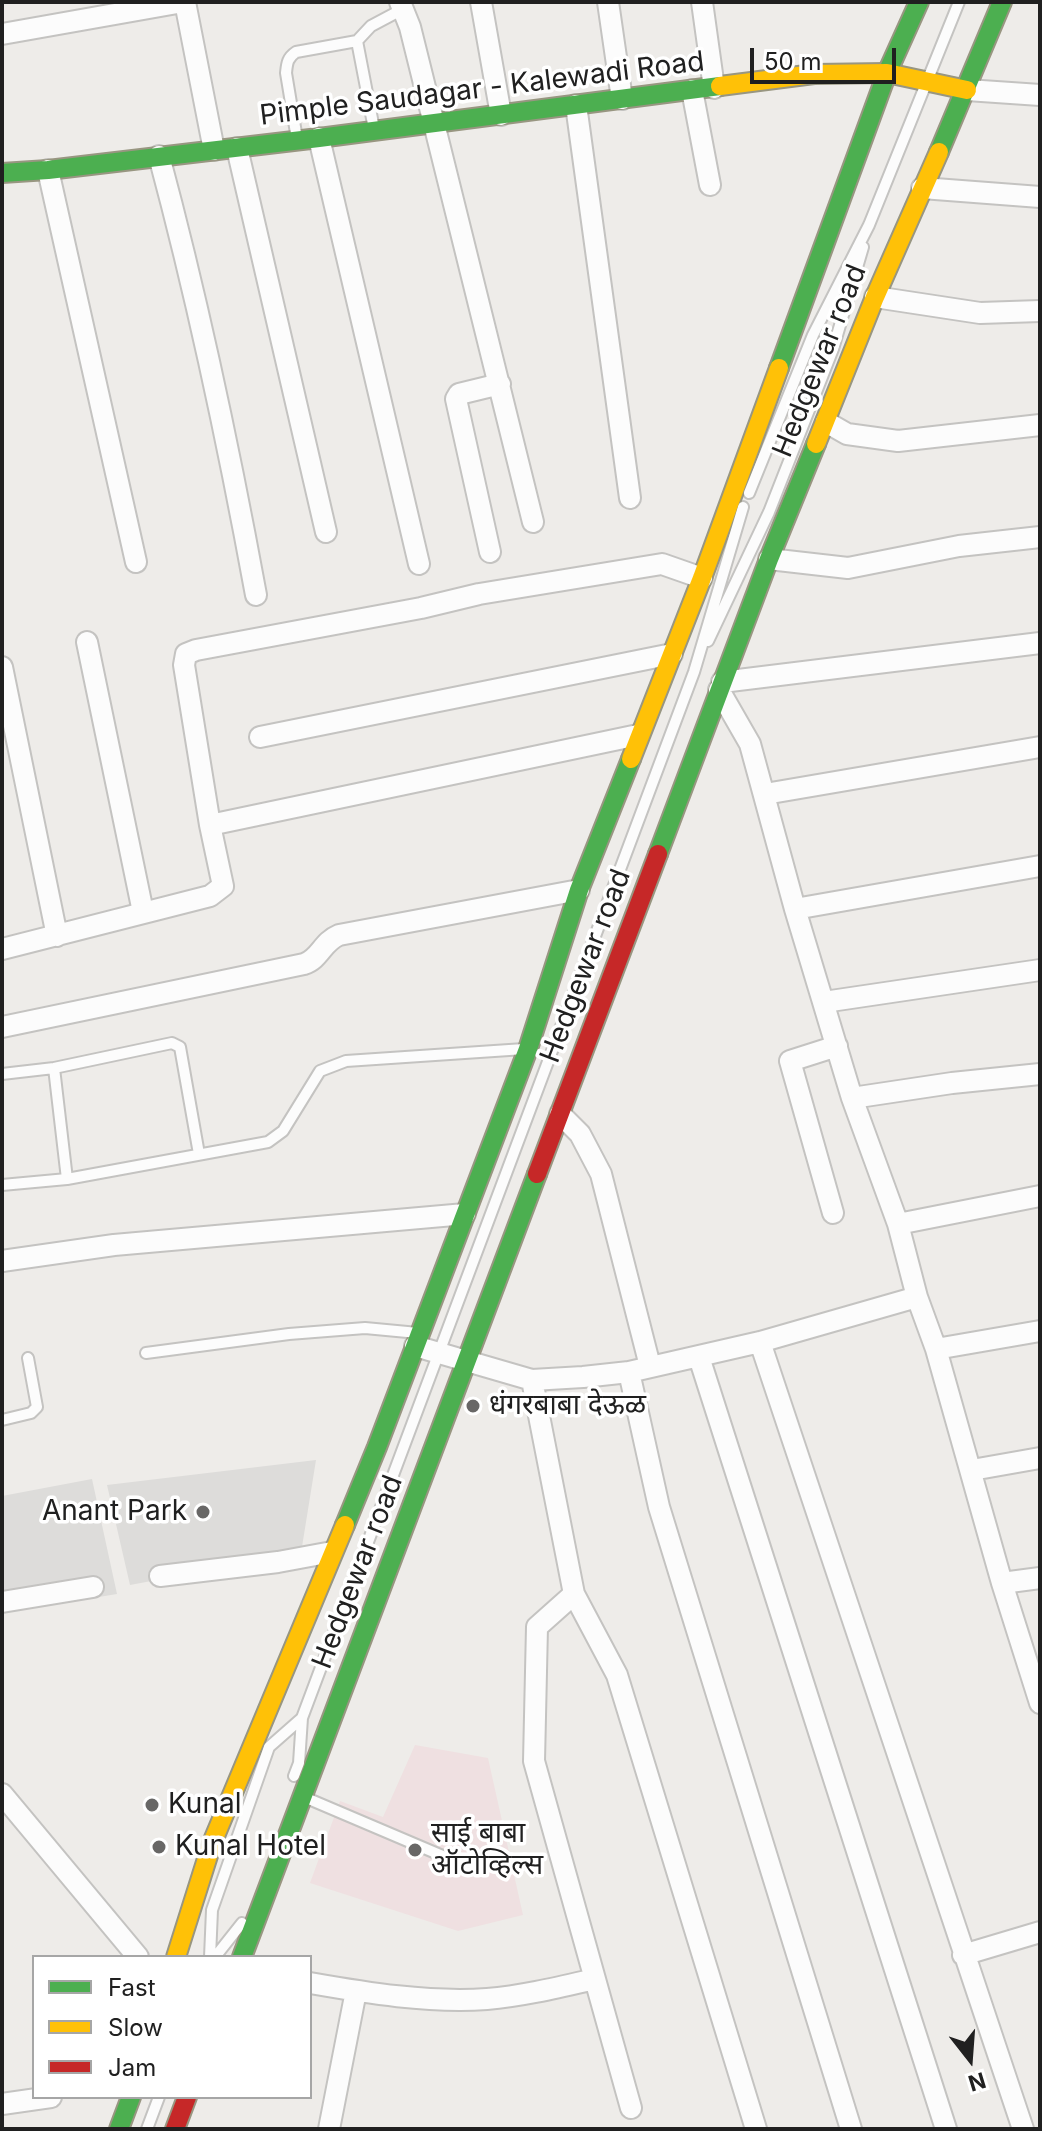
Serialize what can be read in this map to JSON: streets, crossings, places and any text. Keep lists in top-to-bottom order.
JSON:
{
  "streets": {
    "main road": ["Pimple Saudagar - Kalewadi Road", "Hedgewar road"]
  },
  "crossings": [
    ["Pimple Saudagar - Kalewadi Road", "Hedgewar road"]
  ],
  "places": [
    "धंगरबाबा देऊळ",
    "Anant Park",
    "Kunal",
    "Kunal Hotel",
    "साई बाबा ऑटोव्हिल्स"
  ],
  "legend": ["Fast", "Slow", "Jam"],
  "scale_bar": "50 m",
  "north": "bottom"
}
